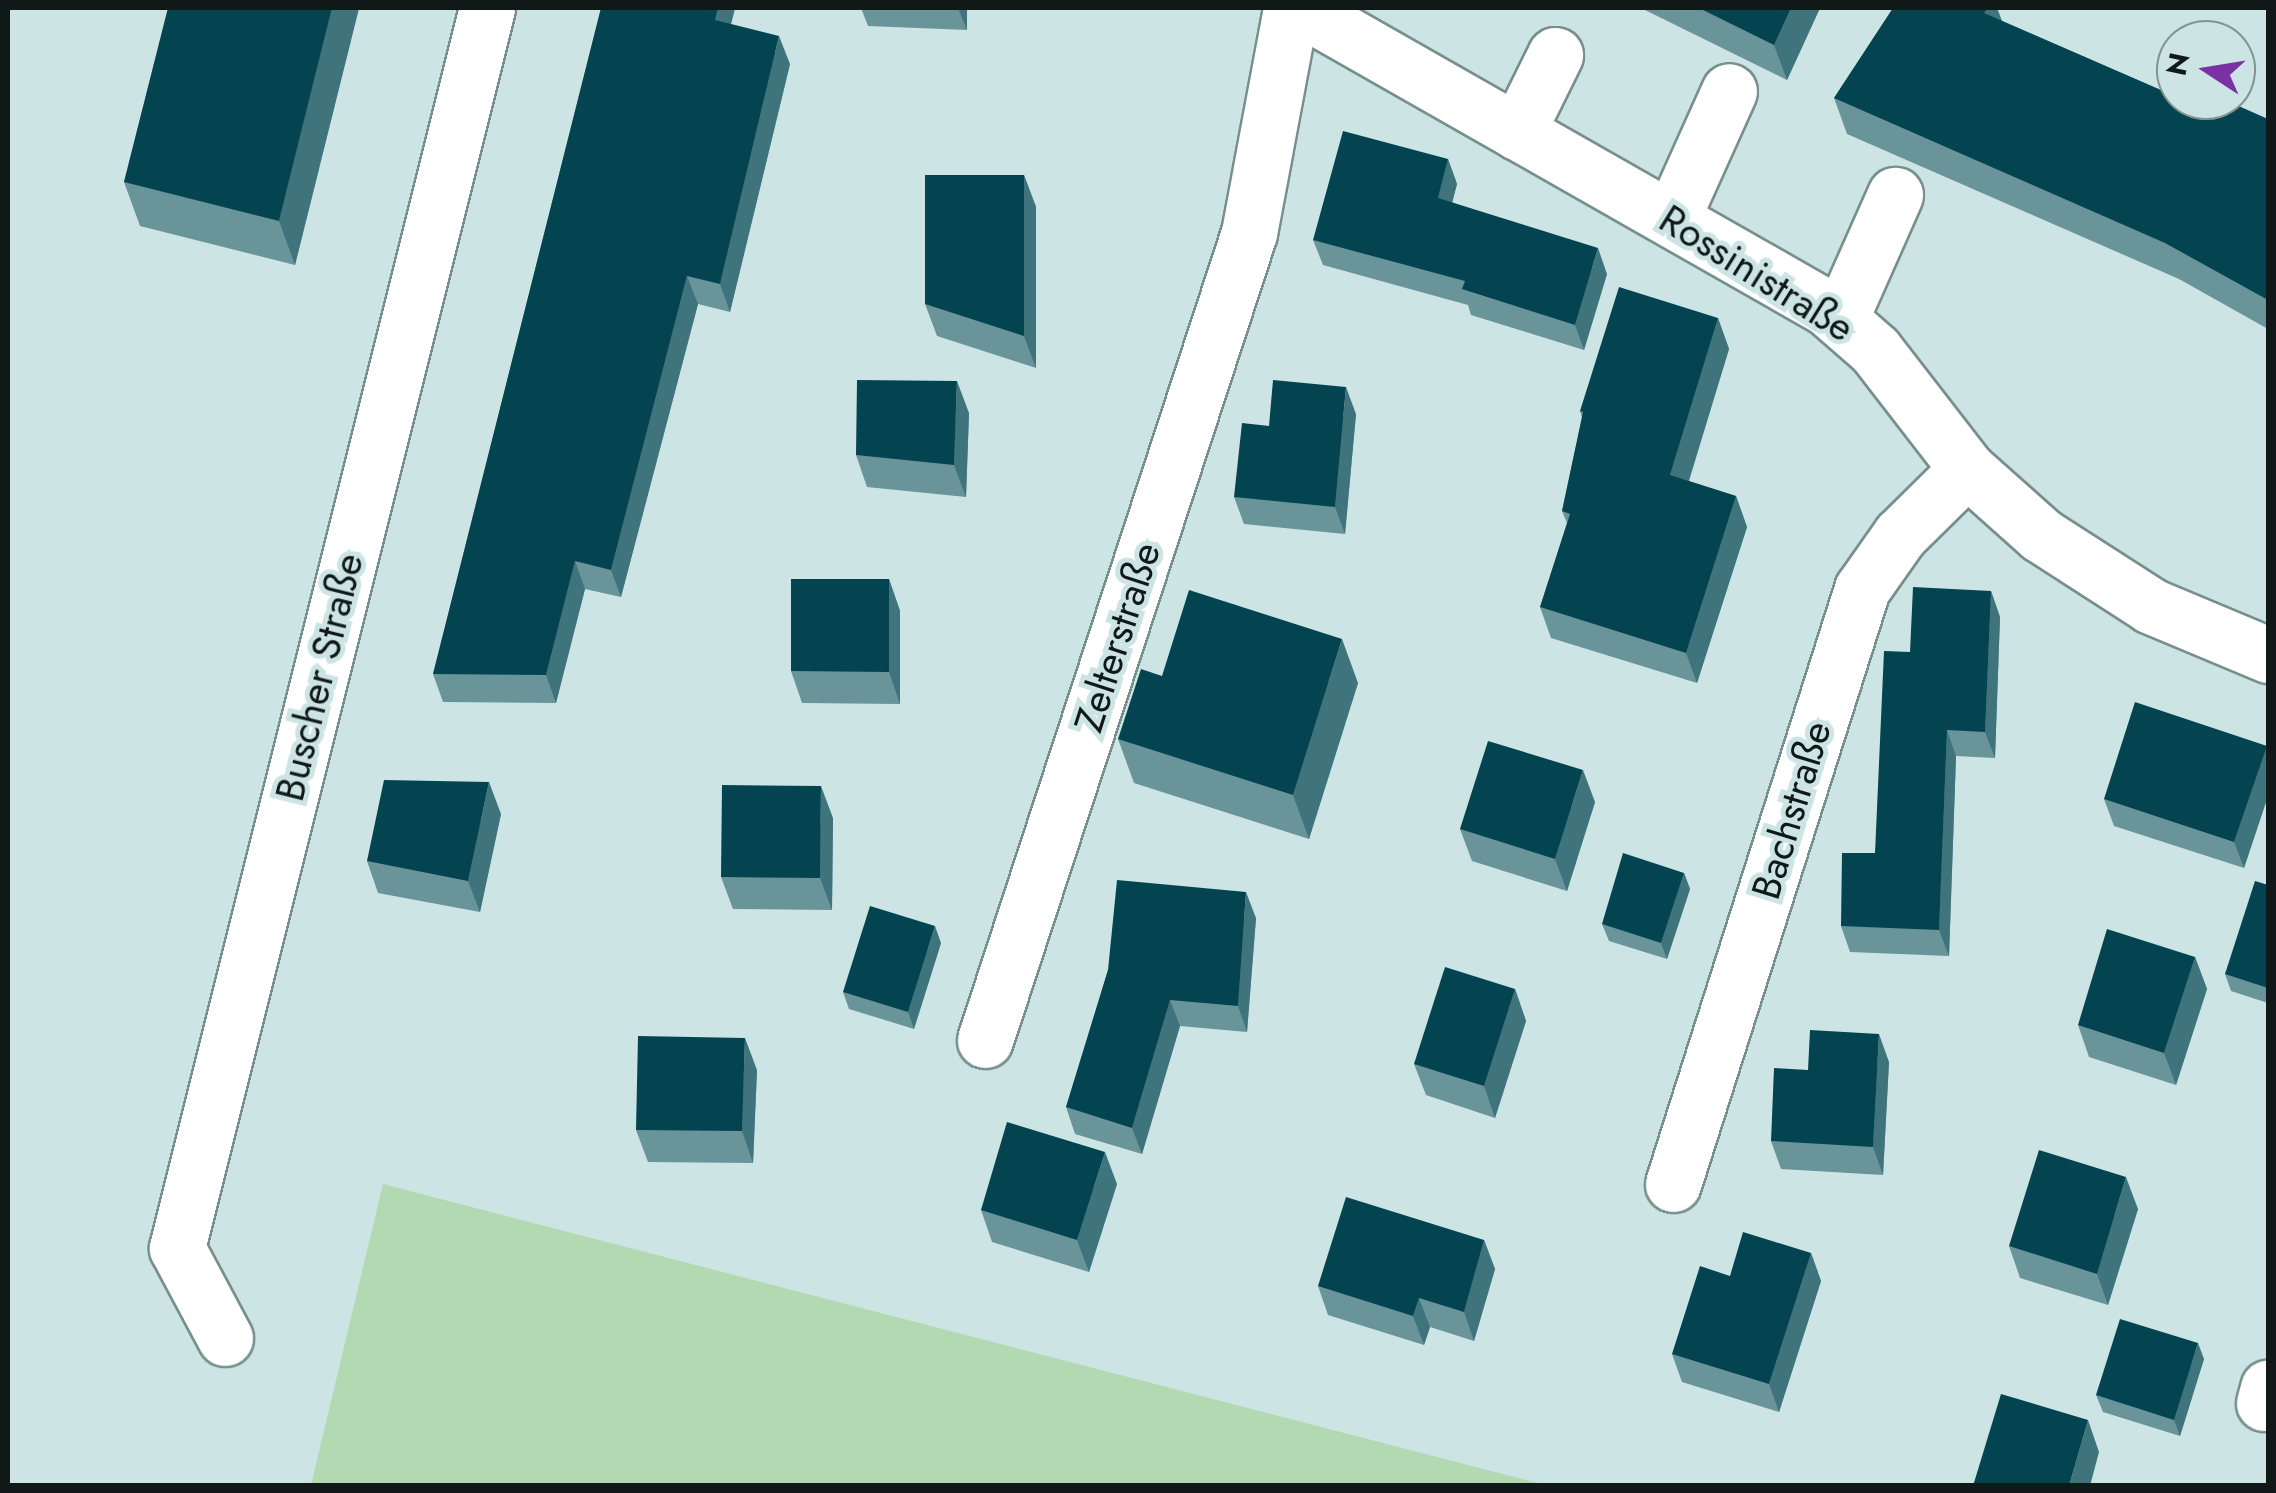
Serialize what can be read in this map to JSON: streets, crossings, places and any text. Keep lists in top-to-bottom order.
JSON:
{
  "streets": {
    "street": [
      "Rossinistraße",
      "Zelterstraße",
      "Buscher Straße",
      "Bachstraße"
    ]
  },
  "crossings": [
    ["Rossinistraße", "Bachstraße"]
  ],
  "north": "left"
}
